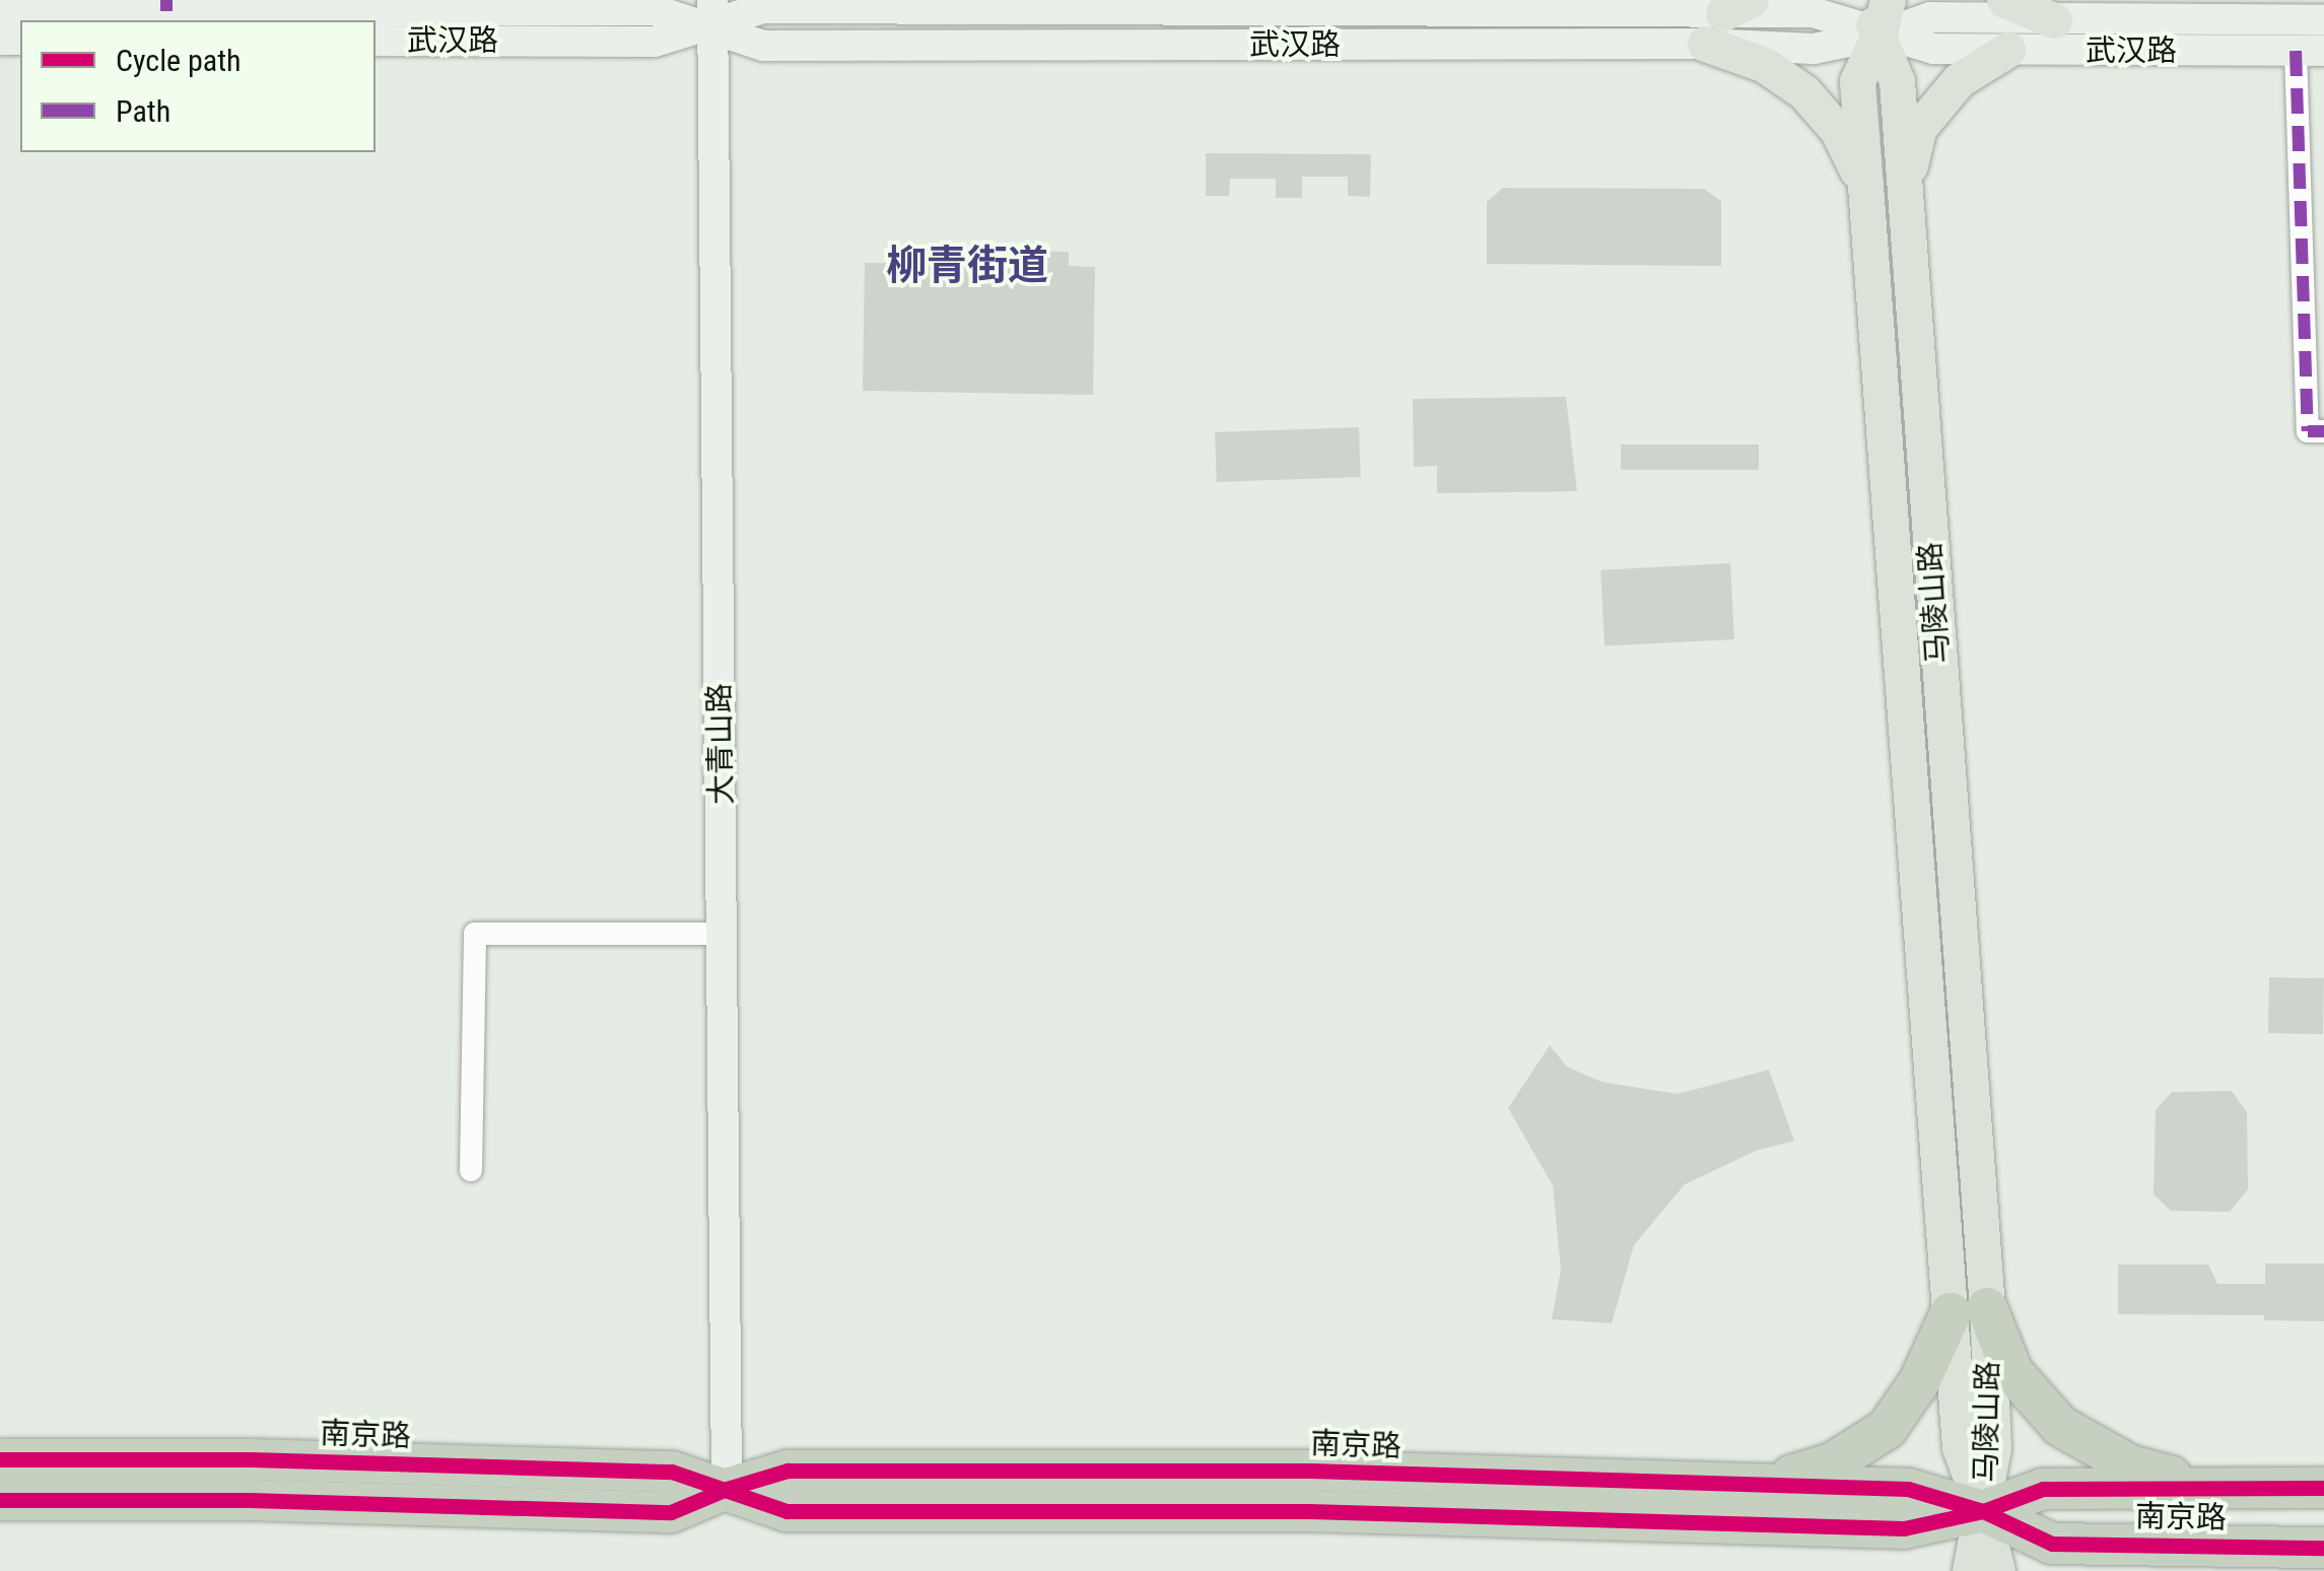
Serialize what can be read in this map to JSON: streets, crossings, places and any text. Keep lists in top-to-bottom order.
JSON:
{
  "streets": {
    "highway": ["南京路"],
    "main road": ["武汉路", "马陵山路", "大青山路"]
  },
  "crossings": [
    ["武汉路", "马陵山路"],
    ["武汉路", "大青山路"],
    ["马陵山路", "南京路"],
    ["大青山路", "南京路"]
  ],
  "districts": ["柳青街道"],
  "legend": ["Cycle path", "Path"]
}
